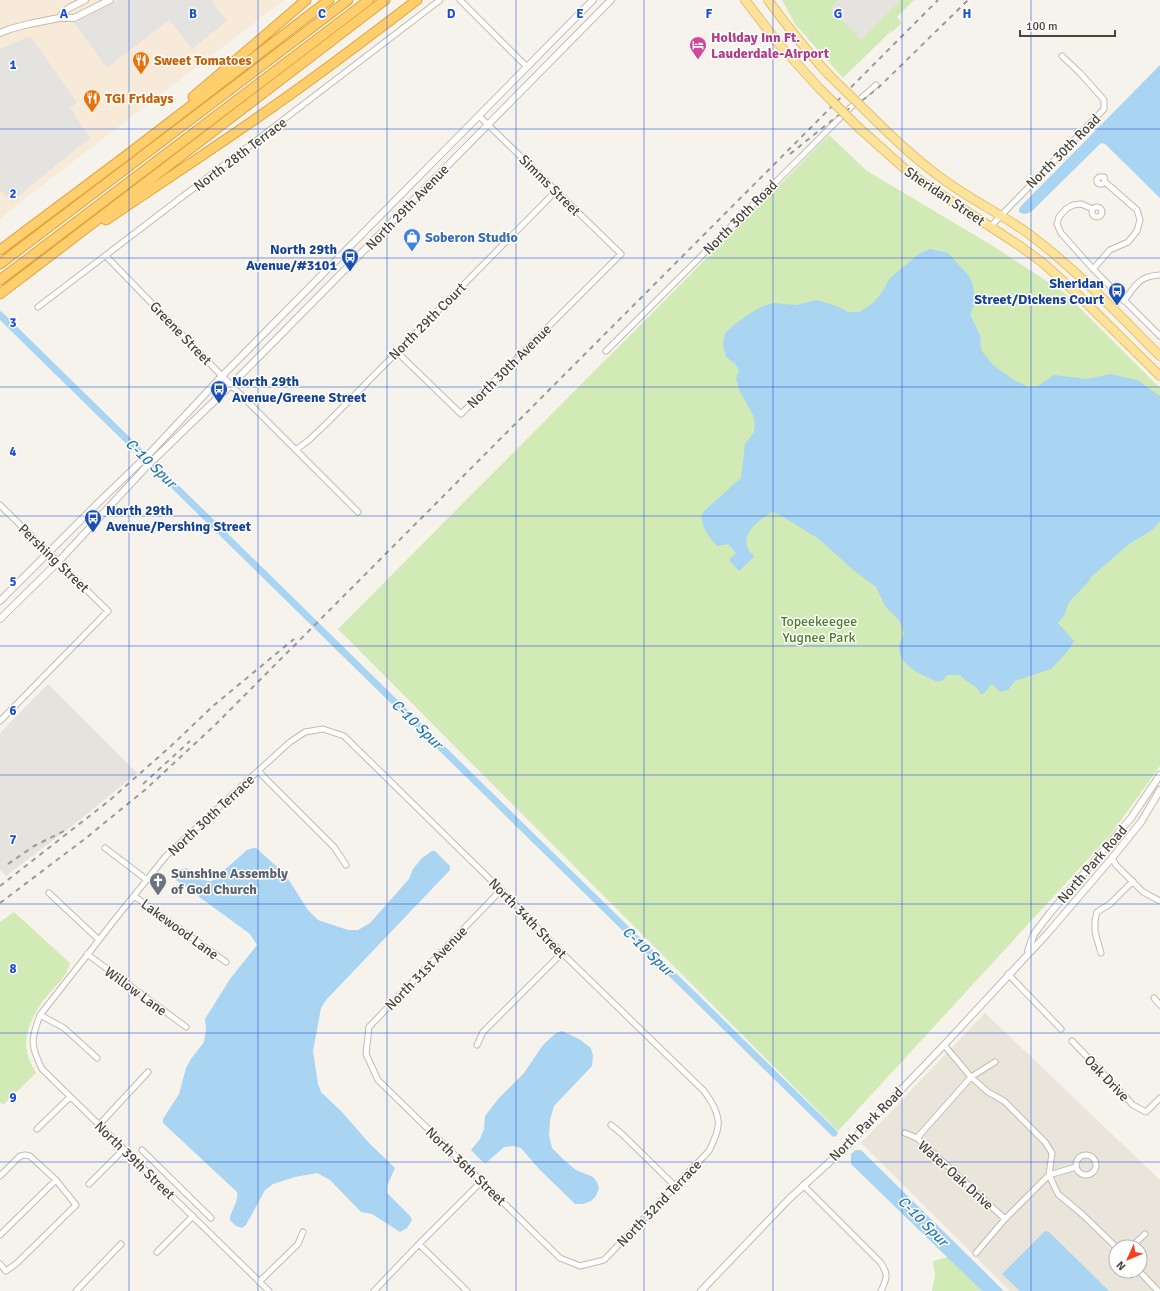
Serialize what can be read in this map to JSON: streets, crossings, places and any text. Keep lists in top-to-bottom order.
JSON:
{
  "streets": {
    "main road": ["Sheridan Street"],
    "street": [
      "North 30th Road",
      "North 28th Terrace",
      "Simms Street",
      "North 29th Avenue",
      "North 29th Court",
      "Greene Street",
      "North 30th Avenue",
      "Pershing Street",
      "North 30th Terrace",
      "North Park Road",
      "North 34th Street",
      "Lakewood Lane",
      "North 31st Avenue",
      "Willow Lane",
      "Oak Drive",
      "North 39th Street",
      "North 36th Street",
      "Water Oak Drive",
      "North 32nd Terrace"
    ]
  },
  "crossings": [
    ["North 30th Road", "Sheridan Street"],
    ["North 28th Terrace", "Greene Street"],
    ["Simms Street", "North 29th Avenue"],
    ["Simms Street", "North 29th Court"],
    ["Simms Street", "North 30th Avenue"],
    ["North 29th Avenue", "Greene Street"],
    ["North 29th Avenue", "Pershing Street"],
    ["North 29th Court", "Greene Street"],
    ["North 29th Court", "North 30th Avenue"],
    ["North 30th Terrace", "North 34th Street"],
    ["North 30th Terrace", "Lakewood Lane"],
    ["North 30th Terrace", "Willow Lane"],
    ["North 30th Terrace", "North 39th Street"],
    ["North 34th Street", "North 31st Avenue"],
    ["North 34th Street", "North 32nd Terrace"],
    ["North 31st Avenue", "North 36th Street"],
    ["North 36th Street", "North 32nd Terrace"]
  ],
  "water": ["C-10 Spur"],
  "parks": ["Topeekeegee Yugnee Park"],
  "places": {
    "hotel": ["Holiday Inn Ft. Lauderdale-Airport"],
    "restaurant": ["Sweet Tomatoes", "TGI Fridays"],
    "shop": ["Soberon Studio"],
    "bus stop": [
      "North 29th Avenue/#3101",
      "Sheridan Street/Dickens Court",
      "North 29th Avenue/Greene Street",
      "North 29th Avenue/Pershing Street"
    ],
    "church": ["Sunshine Assembly of God Church"]
  },
  "scale_bar": "100 m",
  "north": "bottom left",
  "grid": {
    "columns": [
      "A",
      "B",
      "C",
      "D",
      "E",
      "F",
      "G",
      "H"
    ],
    "rows": [
      "1",
      "2",
      "3",
      "4",
      "5",
      "6",
      "7",
      "8",
      "9"
    ]
  }
}
